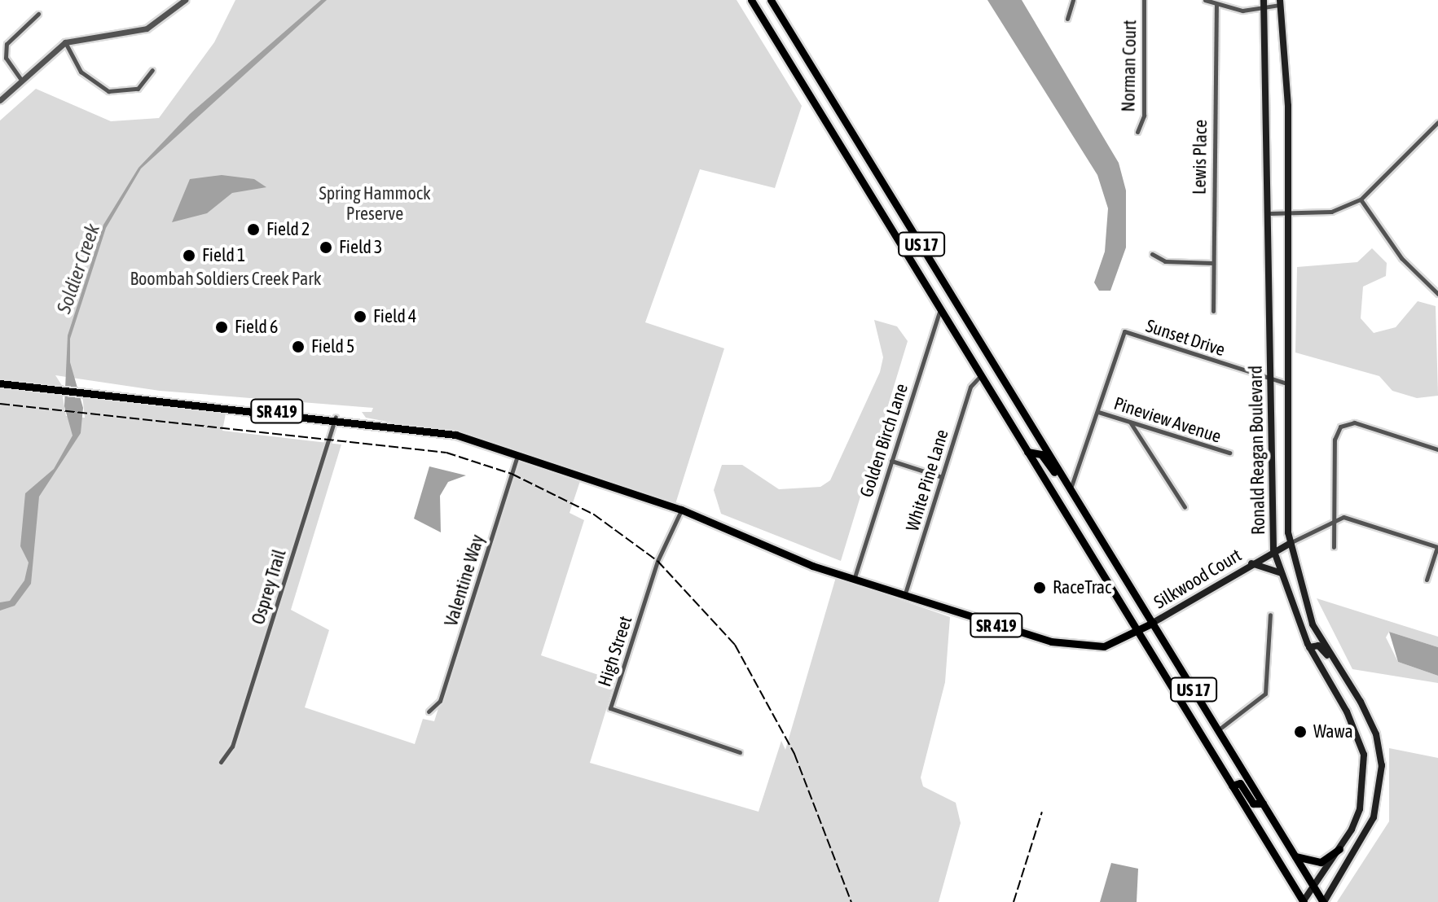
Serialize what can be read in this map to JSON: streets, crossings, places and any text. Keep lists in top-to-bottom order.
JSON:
{
  "streets": {
    "main road": [
      "US 17",
      "SR 419",
      "Ronald Reagan Boulevard",
      "Silkwood Court"
    ],
    "street": [
      "Norman Court",
      "Lewis Place",
      "Sunset Drive",
      "Pineview Avenue",
      "Golden Birch Lane",
      "White Pine Lane",
      "Valentine Way",
      "Osprey Trail",
      "High Street"
    ]
  },
  "crossings": [
    ["US 17", "Sunset Drive"],
    ["US 17", "SR 419"],
    ["US 17", "Golden Birch Lane"],
    ["US 17", "Ronald Reagan Boulevard"],
    ["US 17", "White Pine Lane"],
    ["US 17", "Silkwood Court"],
    ["Sunset Drive", "Pineview Avenue"],
    ["Sunset Drive", "Ronald Reagan Boulevard"],
    ["SR 419", "Golden Birch Lane"],
    ["SR 419", "White Pine Lane"],
    ["SR 419", "Silkwood Court"],
    ["SR 419", "Valentine Way"],
    ["SR 419", "Osprey Trail"],
    ["SR 419", "High Street"],
    ["Ronald Reagan Boulevard", "Silkwood Court"]
  ],
  "water": ["Soldier Creek"],
  "parks": ["Spring Hammock Preserve", "Boombah Soldiers Creek Park"],
  "places": [
    "Field 2",
    "Field 3",
    "Field 1",
    "Field 4",
    "Field 6",
    "Field 5",
    "RaceTrac",
    "Wawa"
  ]
}
